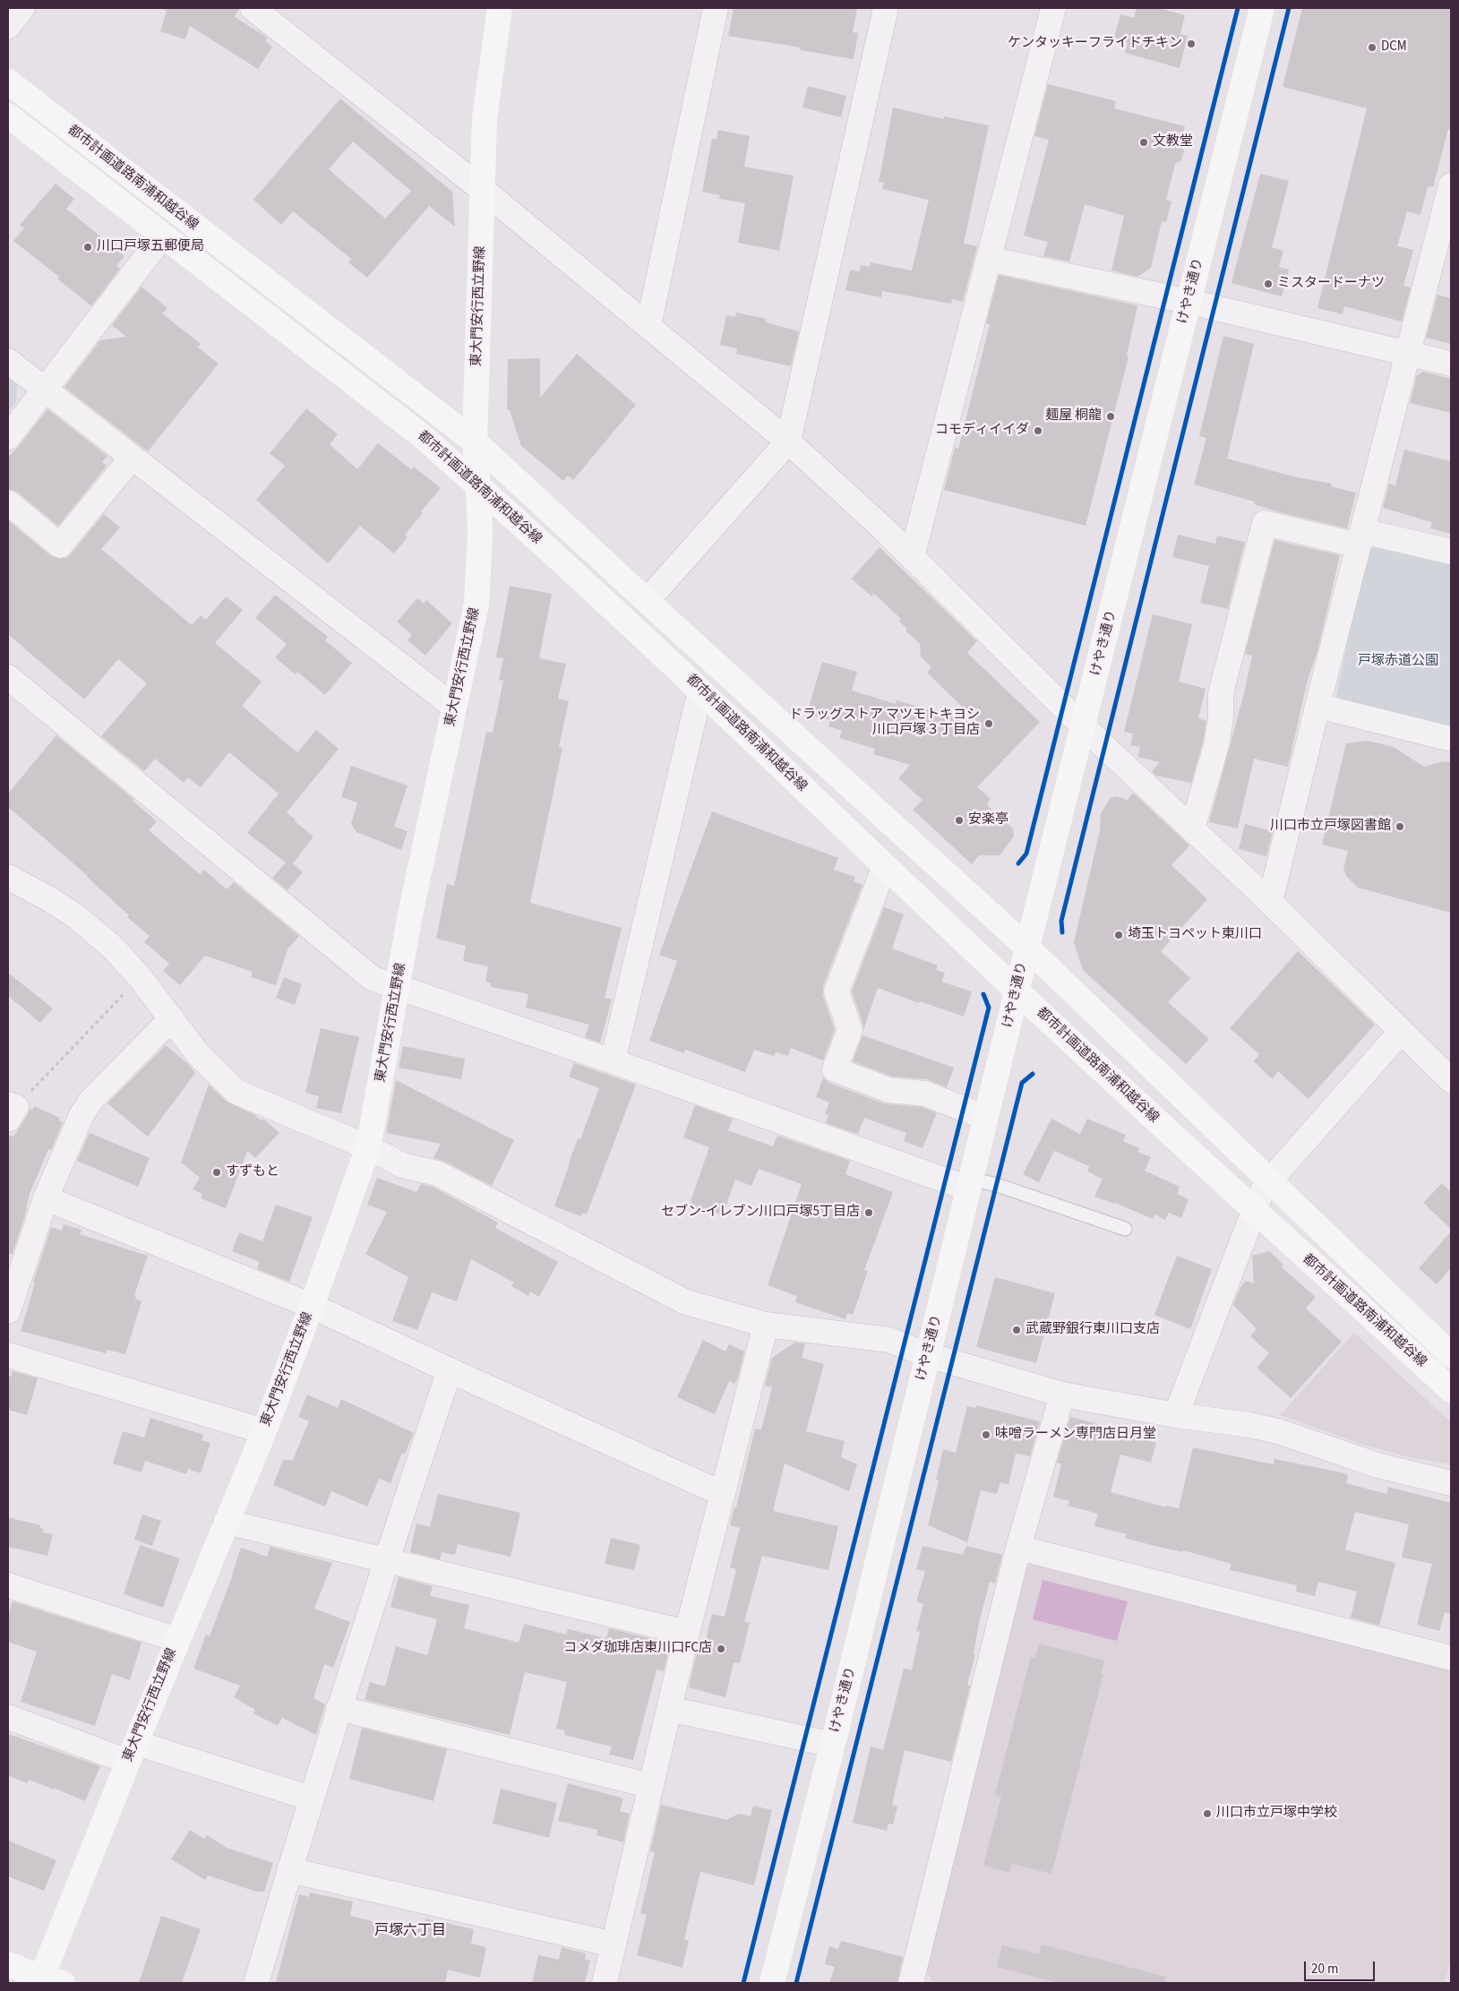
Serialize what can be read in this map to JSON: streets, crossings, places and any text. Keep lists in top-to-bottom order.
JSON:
{
  "streets": {
    "street": ["都市計画道路南浦和越谷線", "けやき通り", "東大門安行西立野線"]
  },
  "crossings": [
    ["都市計画道路南浦和越谷線", "けやき通り"],
    ["都市計画道路南浦和越谷線", "東大門安行西立野線"]
  ],
  "districts": ["戸塚六丁目"],
  "parks": ["戸塚赤道公園"],
  "places": [
    "ケンタッキーフライドチキン",
    "DCM",
    "文教堂",
    "川口戸塚五郵便局",
    "ミスタードーナツ",
    "麺屋 桐龍",
    "コモディイイダ",
    "ドラッグストア マツモトキヨシ 川口戸塚３丁目店",
    "安楽亭",
    "川口市立戸塚図書館",
    "埼玉トヨペット東川口",
    "すずもと",
    "セブン-イレブン川口戸塚5丁目店",
    "武蔵野銀行東川口支店",
    "味噌ラーメン専門店日月堂",
    "コメダ珈琲店東川口FC店",
    "川口市立戸塚中学校"
  ],
  "scale_bar": "20 m"
}
